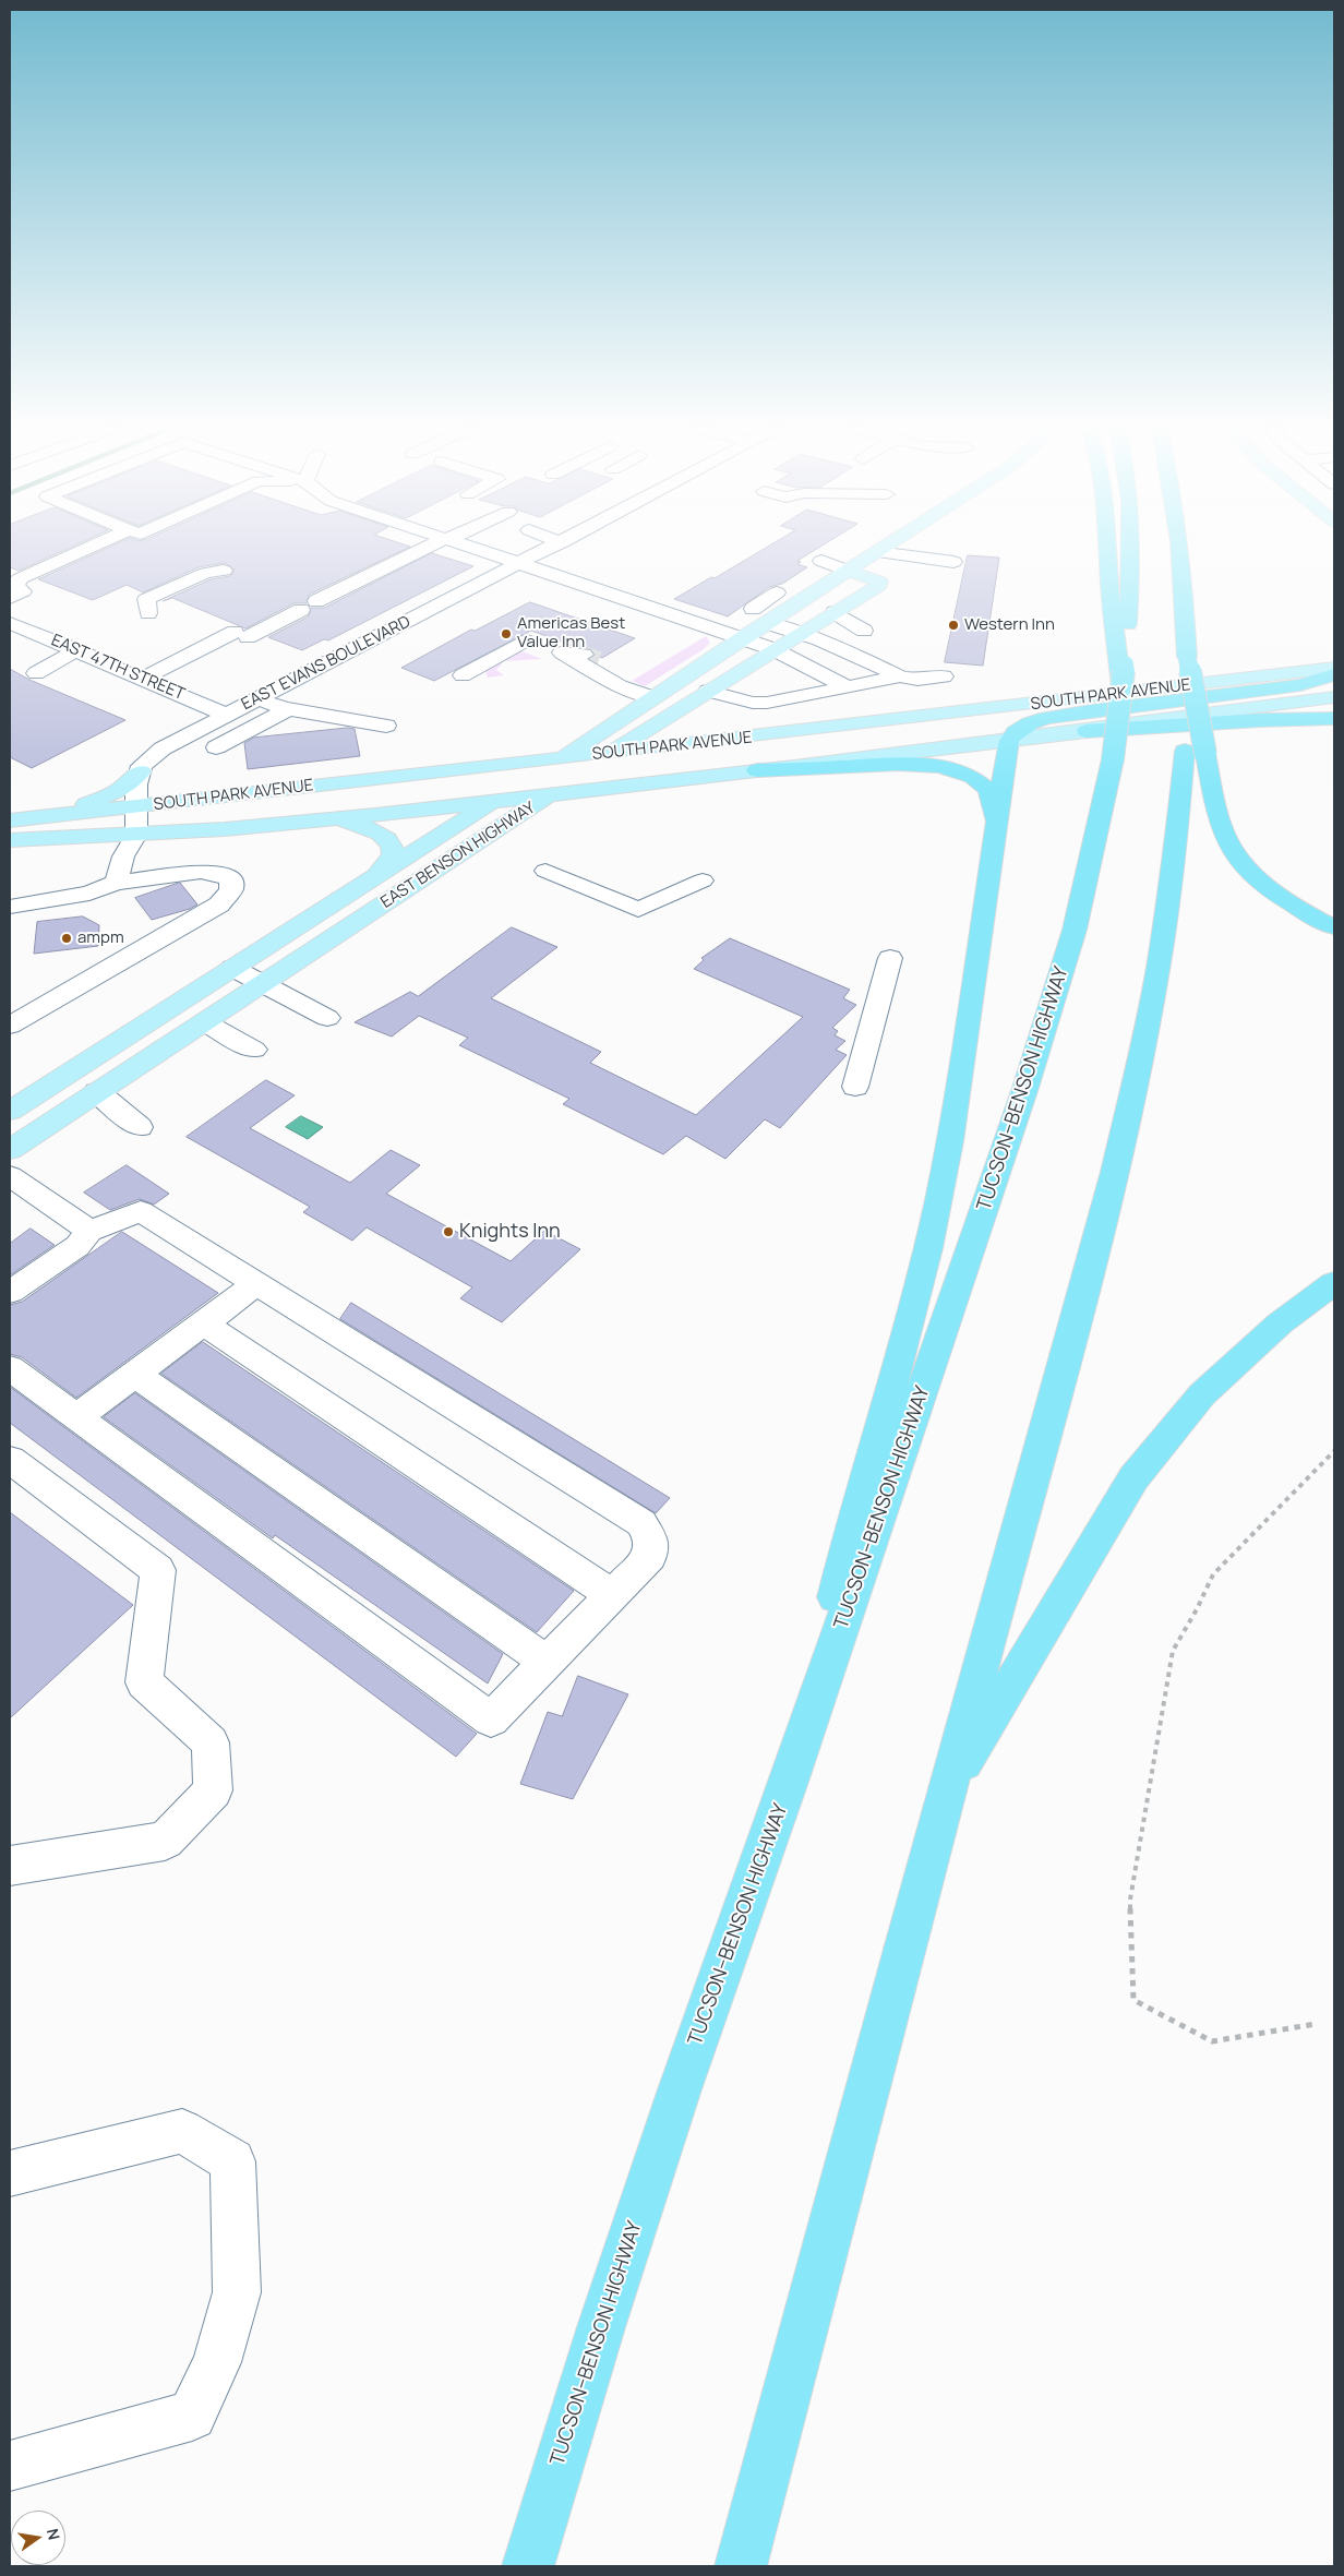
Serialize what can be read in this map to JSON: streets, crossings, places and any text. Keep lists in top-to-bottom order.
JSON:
{
  "streets": {
    "highway": ["TUCSON–BENSON HIGHWAY"],
    "main road": ["SOUTH PARK AVENUE", "EAST BENSON HIGHWAY"],
    "street": ["EAST EVANS BOULEVARD", "EAST 47TH STREET"]
  },
  "crossings": [
    ["EAST EVANS BOULEVARD", "EAST 47TH STREET"],
    ["SOUTH PARK AVENUE", "EAST BENSON HIGHWAY"]
  ],
  "places": [
    "Western Inn",
    "Americas Best Value Inn",
    "ampm",
    "Knights Inn"
  ],
  "north": "right"
}
